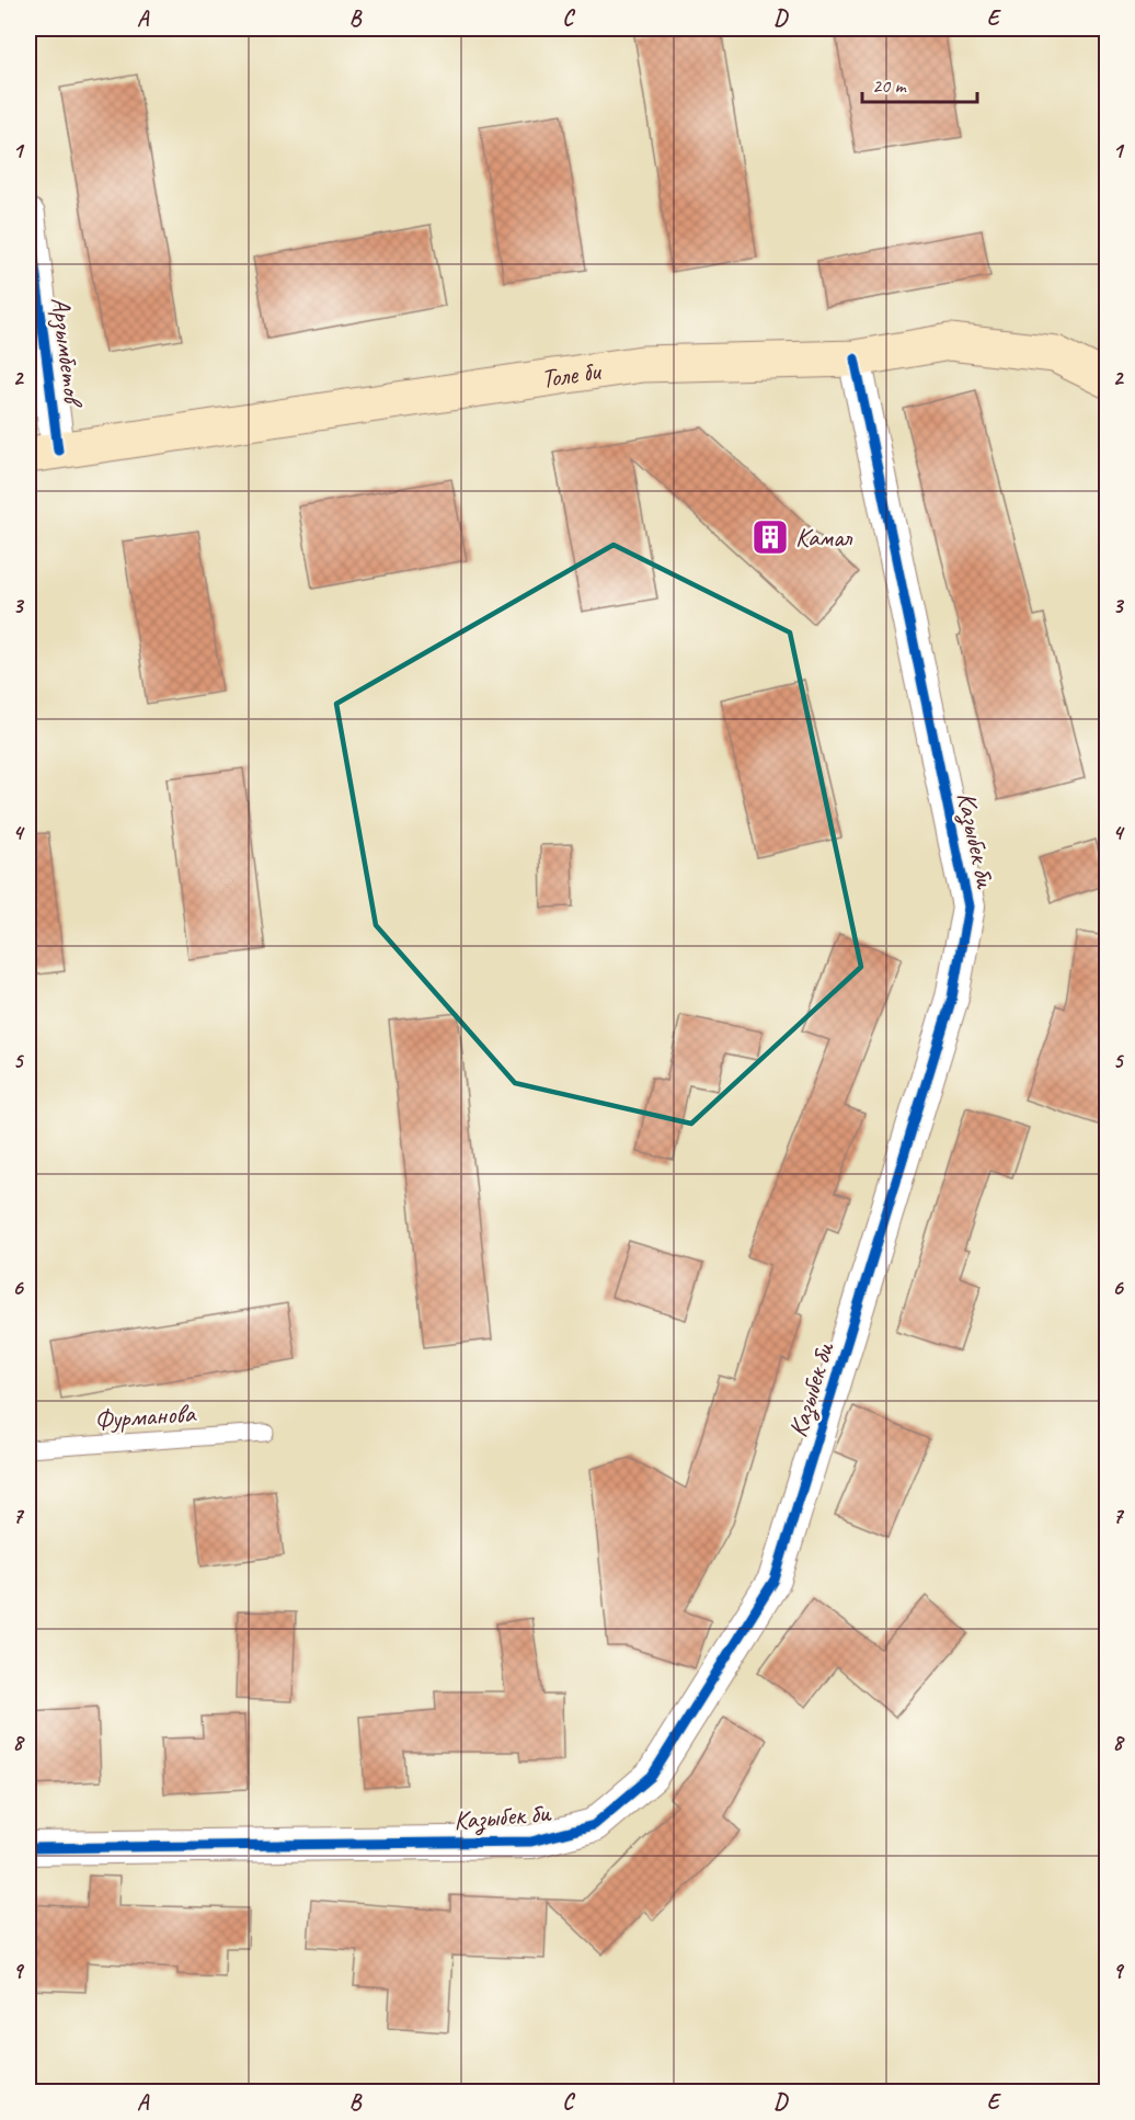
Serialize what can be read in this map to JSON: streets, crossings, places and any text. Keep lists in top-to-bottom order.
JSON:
{
  "streets": {
    "main road": ["Толе би"],
    "street": ["Арзымбетов", "Казыбек би"],
    "lane": ["Фурманова"]
  },
  "crossings": [
    ["Арзымбетов", "Толе би"],
    ["Толе би", "Казыбек би"]
  ],
  "places": {
    "building": ["Камал"]
  },
  "scale_bar": "20 m",
  "grid": {
    "columns": [
      "A",
      "B",
      "C",
      "D",
      "E"
    ],
    "rows": [
      "1",
      "2",
      "3",
      "4",
      "5",
      "6",
      "7",
      "8",
      "9"
    ]
  }
}
